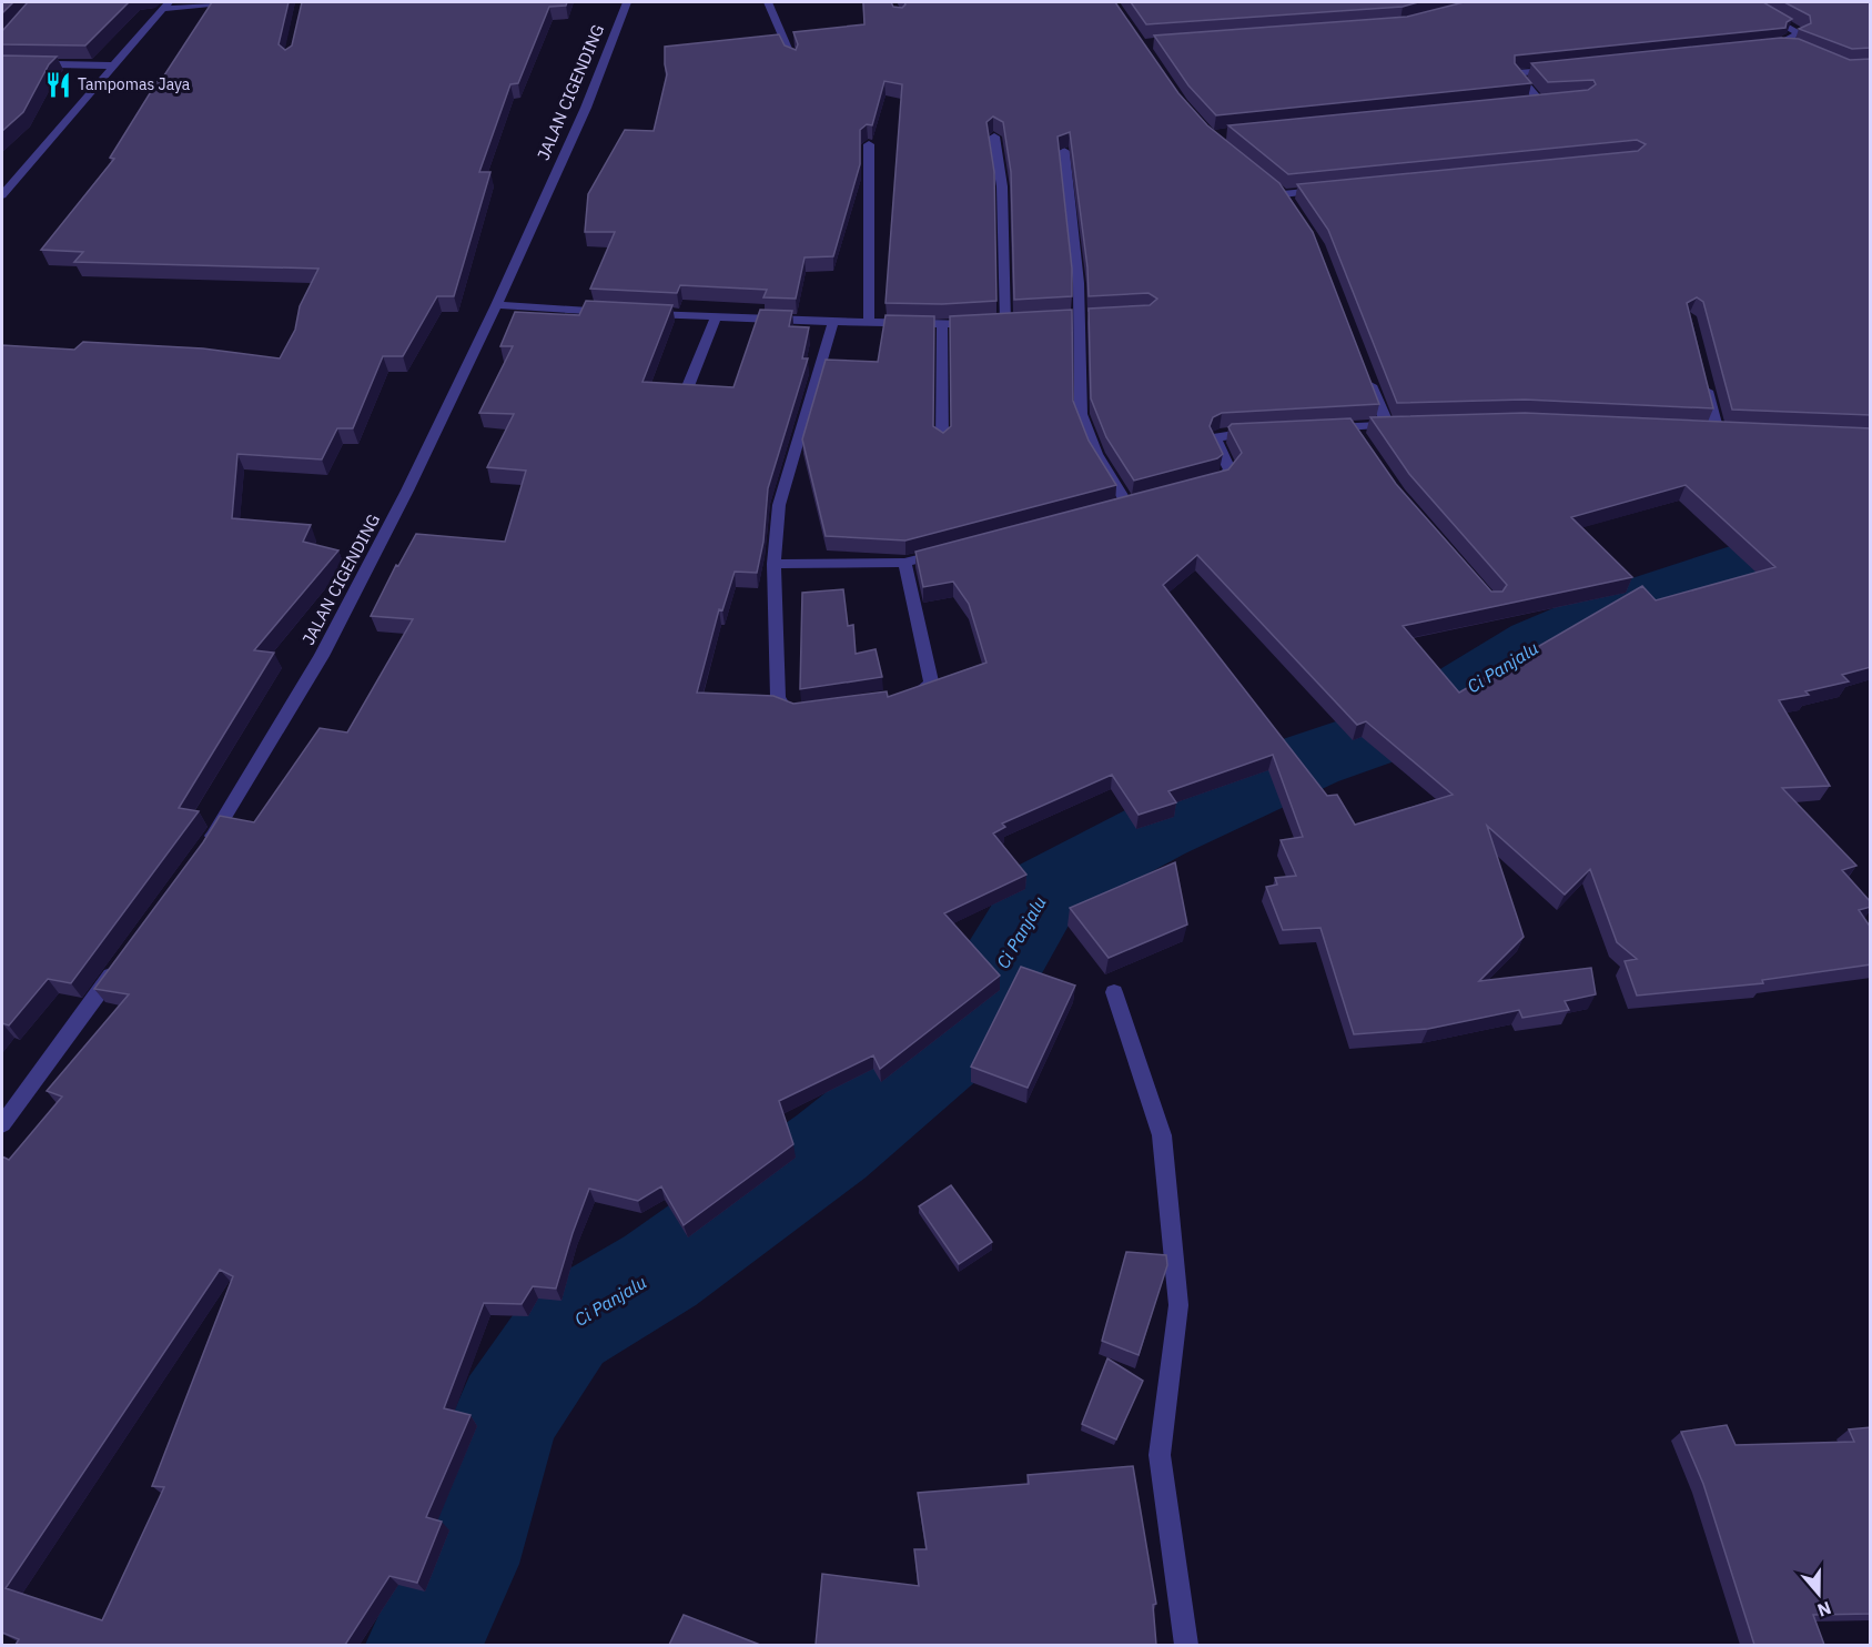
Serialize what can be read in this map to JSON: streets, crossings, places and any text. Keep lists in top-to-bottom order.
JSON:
{
  "streets": {
    "street": ["JALAN CIGENDING"]
  },
  "water": ["Ci Panjalu"],
  "places": {
    "restaurant": ["Tampomas Jaya"]
  },
  "north": "bottom"
}
